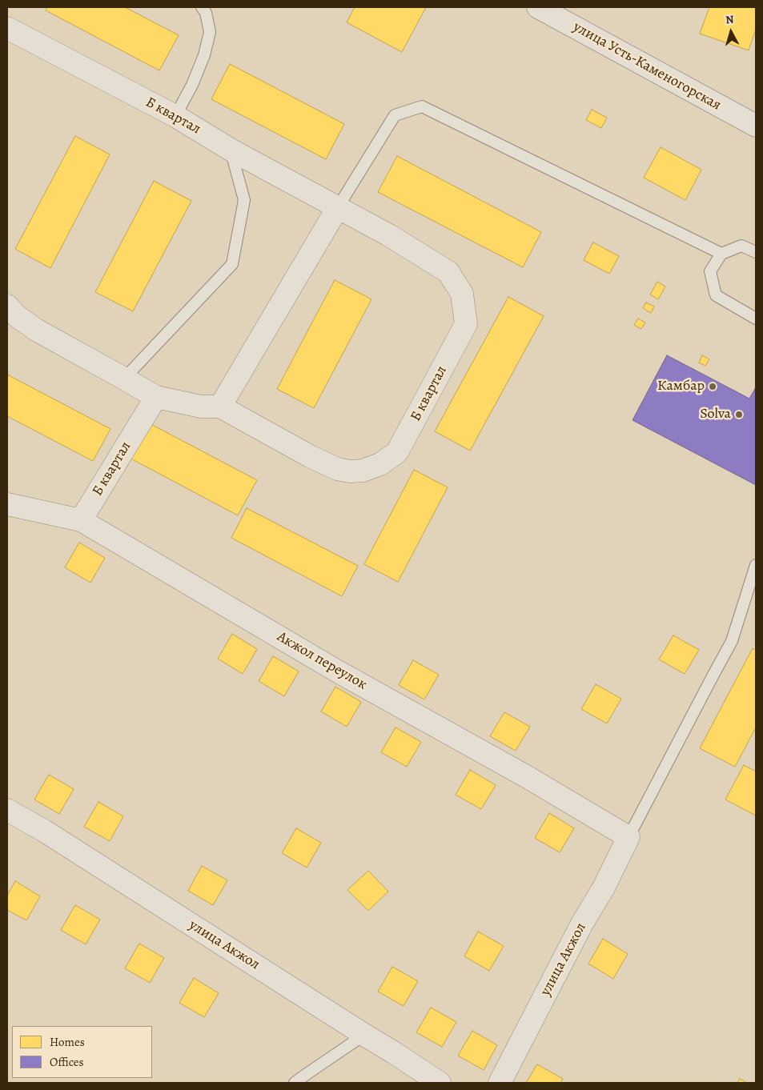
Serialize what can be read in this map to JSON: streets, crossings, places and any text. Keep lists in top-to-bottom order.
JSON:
{
  "streets": {
    "street": [
      "улица Усть-Каменогорская",
      "Б квартал",
      "Акжол переулок",
      "улица Акжол"
    ]
  },
  "crossings": [
    ["Б квартал", "Акжол переулок"],
    ["Акжол переулок", "улица Акжол"]
  ],
  "places": ["Камбар", "Solva"],
  "legend": ["Homes", "Offices"],
  "north": "top"
}
